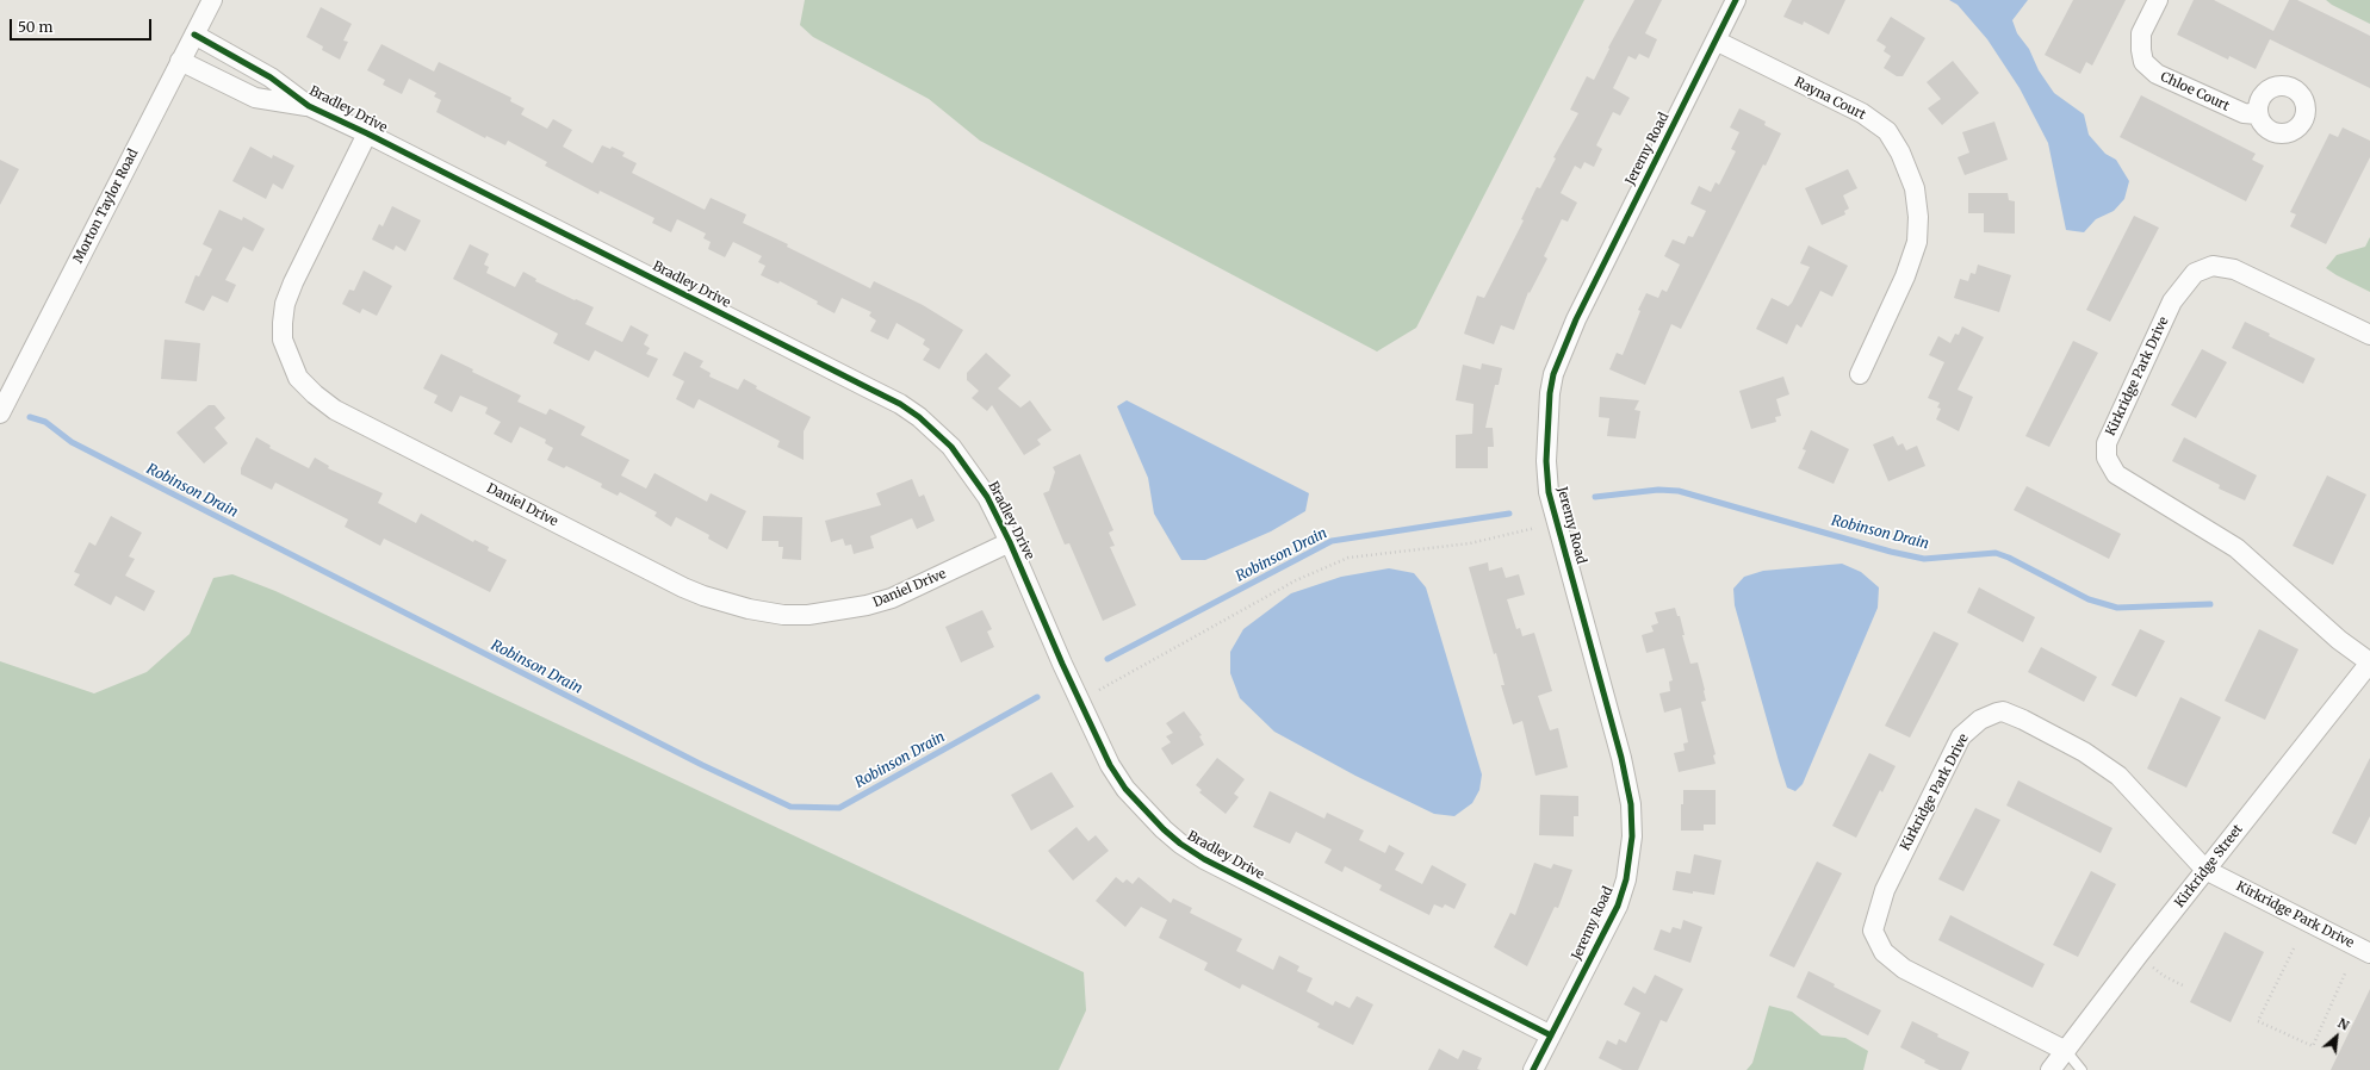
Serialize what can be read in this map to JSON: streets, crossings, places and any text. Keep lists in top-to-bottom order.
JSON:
{
  "streets": {
    "street": [
      "Chloe Court",
      "Rayna Court",
      "Bradley Drive",
      "Jeremy Road",
      "Morton Taylor Road",
      "Kirkridge Park Drive",
      "Daniel Drive",
      "Kirkridge Street"
    ]
  },
  "crossings": [
    ["Rayna Court", "Jeremy Road"],
    ["Bradley Drive", "Jeremy Road"],
    ["Bradley Drive", "Morton Taylor Road"],
    ["Bradley Drive", "Daniel Drive"],
    ["Kirkridge Park Drive", "Kirkridge Street"]
  ],
  "water": ["Robinson Drain"],
  "scale_bar": "50 m",
  "north": "top right"
}
